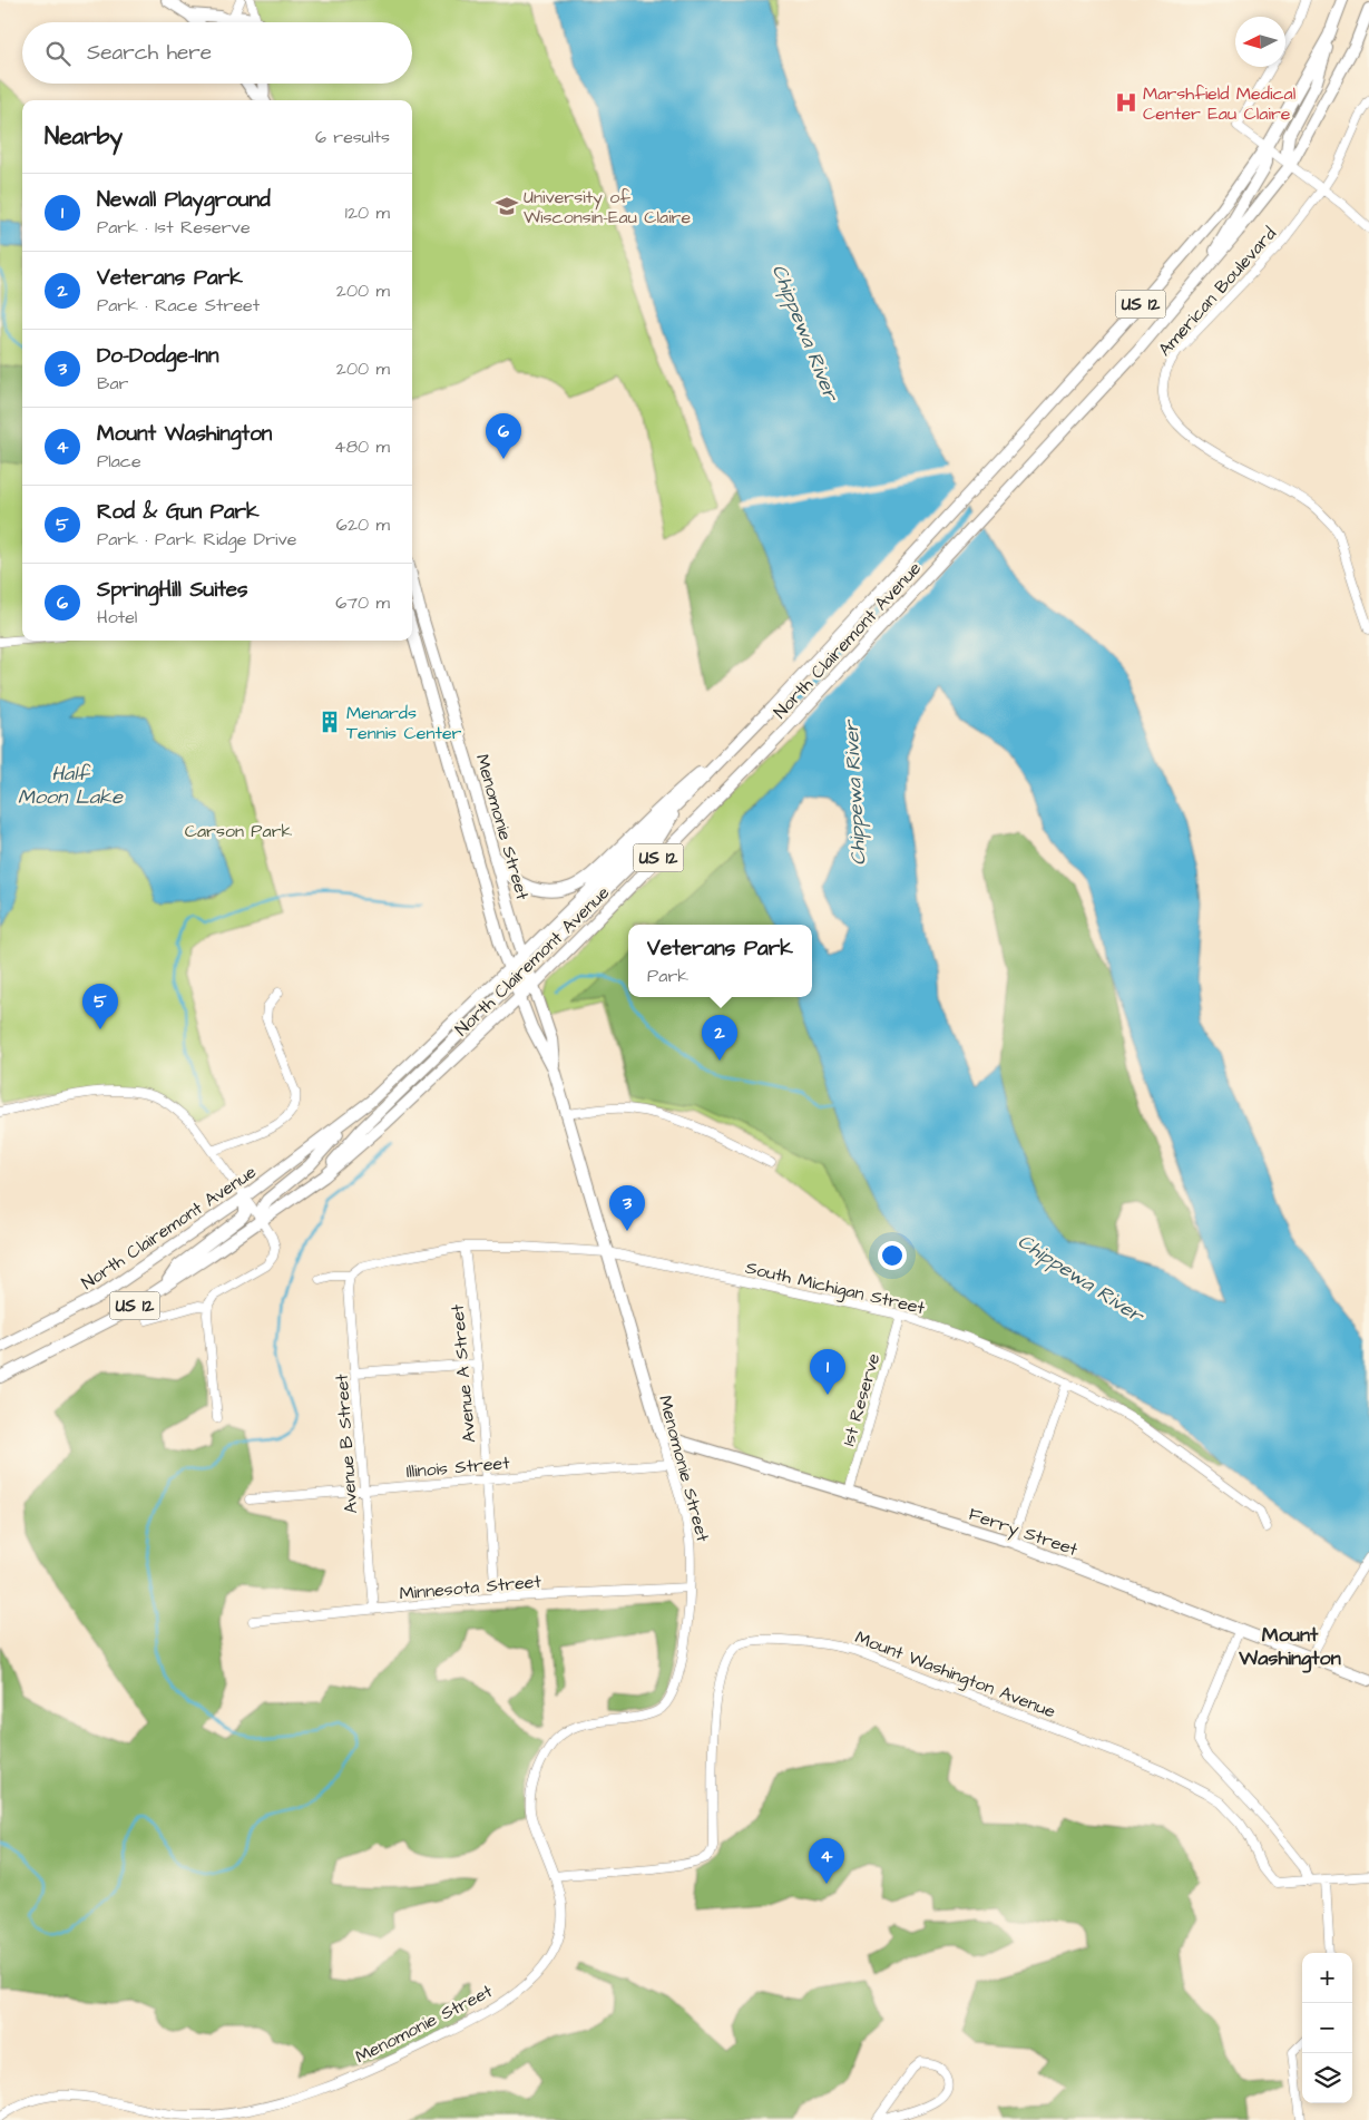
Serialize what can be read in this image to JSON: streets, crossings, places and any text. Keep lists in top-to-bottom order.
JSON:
{
  "streets": {
    "main road": [
      "US 12",
      "North Clairemont Avenue",
      "Menomonie Street",
      "Ferry Street"
    ],
    "street": [
      "American Boulevard",
      "South Michigan Street",
      "Avenue A Street",
      "1st Reserve",
      "Avenue B Street",
      "Illinois Street",
      "Minnesota Street",
      "Mount Washington Avenue"
    ]
  },
  "crossings": [
    ["US 12", "North Clairemont Avenue"],
    ["North Clairemont Avenue", "Menomonie Street"],
    ["Menomonie Street", "South Michigan Street"],
    ["Menomonie Street", "Illinois Street"],
    ["Menomonie Street", "Ferry Street"],
    ["Menomonie Street", "Minnesota Street"],
    ["Menomonie Street", "Mount Washington Avenue"],
    ["South Michigan Street", "Avenue A Street"],
    ["South Michigan Street", "1st Reserve"],
    ["South Michigan Street", "Avenue B Street"],
    ["Avenue A Street", "Illinois Street"],
    ["Avenue A Street", "Minnesota Street"],
    ["1st Reserve", "Ferry Street"],
    ["Avenue B Street", "Illinois Street"],
    ["Avenue B Street", "Minnesota Street"]
  ],
  "districts": ["Mount Washington"],
  "water": ["Chippewa River", "Half Moon Lake"],
  "parks": ["Carson Park"],
  "places": {
    "hospital": ["Marshfield Medical Center Eau Claire"],
    "school or university": ["University of Wisconsin-Eau Claire"],
    "building": ["Menards Tennis Center"]
  },
  "north": "left",
  "page": {
    "search": "Search here",
    "heading": ["Nearby", "6 results"],
    "list": [
      {
        "mark": "1",
        "name": "Newall Playground",
        "note": "Park · 1st Reserve",
        "value": "120 m"
      },
      {
        "mark": "2",
        "name": "Veterans Park",
        "note": "Park · Race Street",
        "value": "200 m"
      },
      {
        "mark": "3",
        "name": "Do-Dodge-Inn",
        "note": "Bar",
        "value": "200 m"
      },
      {
        "mark": "4",
        "name": "Mount Washington",
        "note": "Place",
        "value": "480 m"
      },
      {
        "mark": "5",
        "name": "Rod & Gun Park",
        "note": "Park · Park Ridge Drive",
        "value": "620 m"
      },
      {
        "mark": "6",
        "name": "SpringHill Suites",
        "note": "Hotel",
        "value": "670 m"
      }
    ],
    "pins": [
      "6",
      "5",
      "2",
      "3",
      "1",
      "4"
    ],
    "popup": ["Veterans Park", "Park"],
    "map_buttons": ["+", "−"]
  }
}
